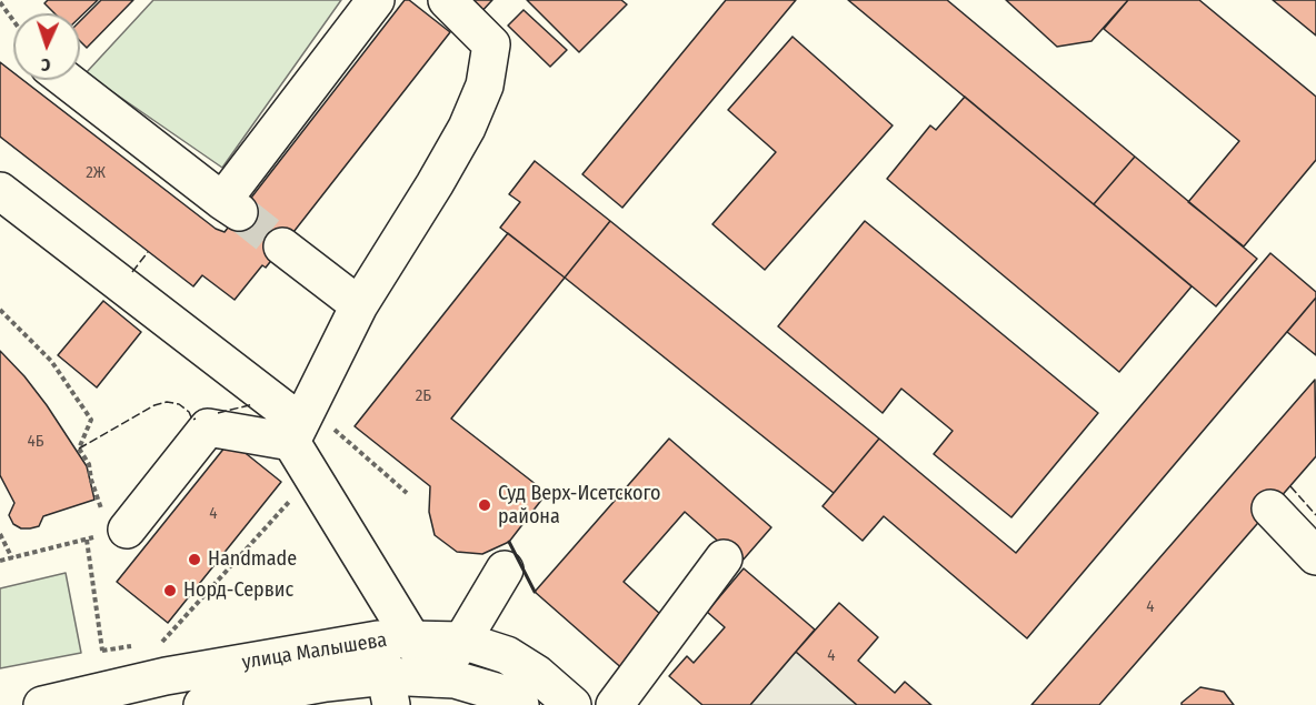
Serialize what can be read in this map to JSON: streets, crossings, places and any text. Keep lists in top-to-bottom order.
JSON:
{
  "streets": {
    "main road": ["улица Малышева"]
  },
  "places": ["Суд Верх-Исетского района", "Handmade", "Норд-Сервис"],
  "house_numbers": [
    "2Ж",
    "2Б",
    "4Б",
    "4",
    "4",
    "4"
  ],
  "north": "bottom"
}
